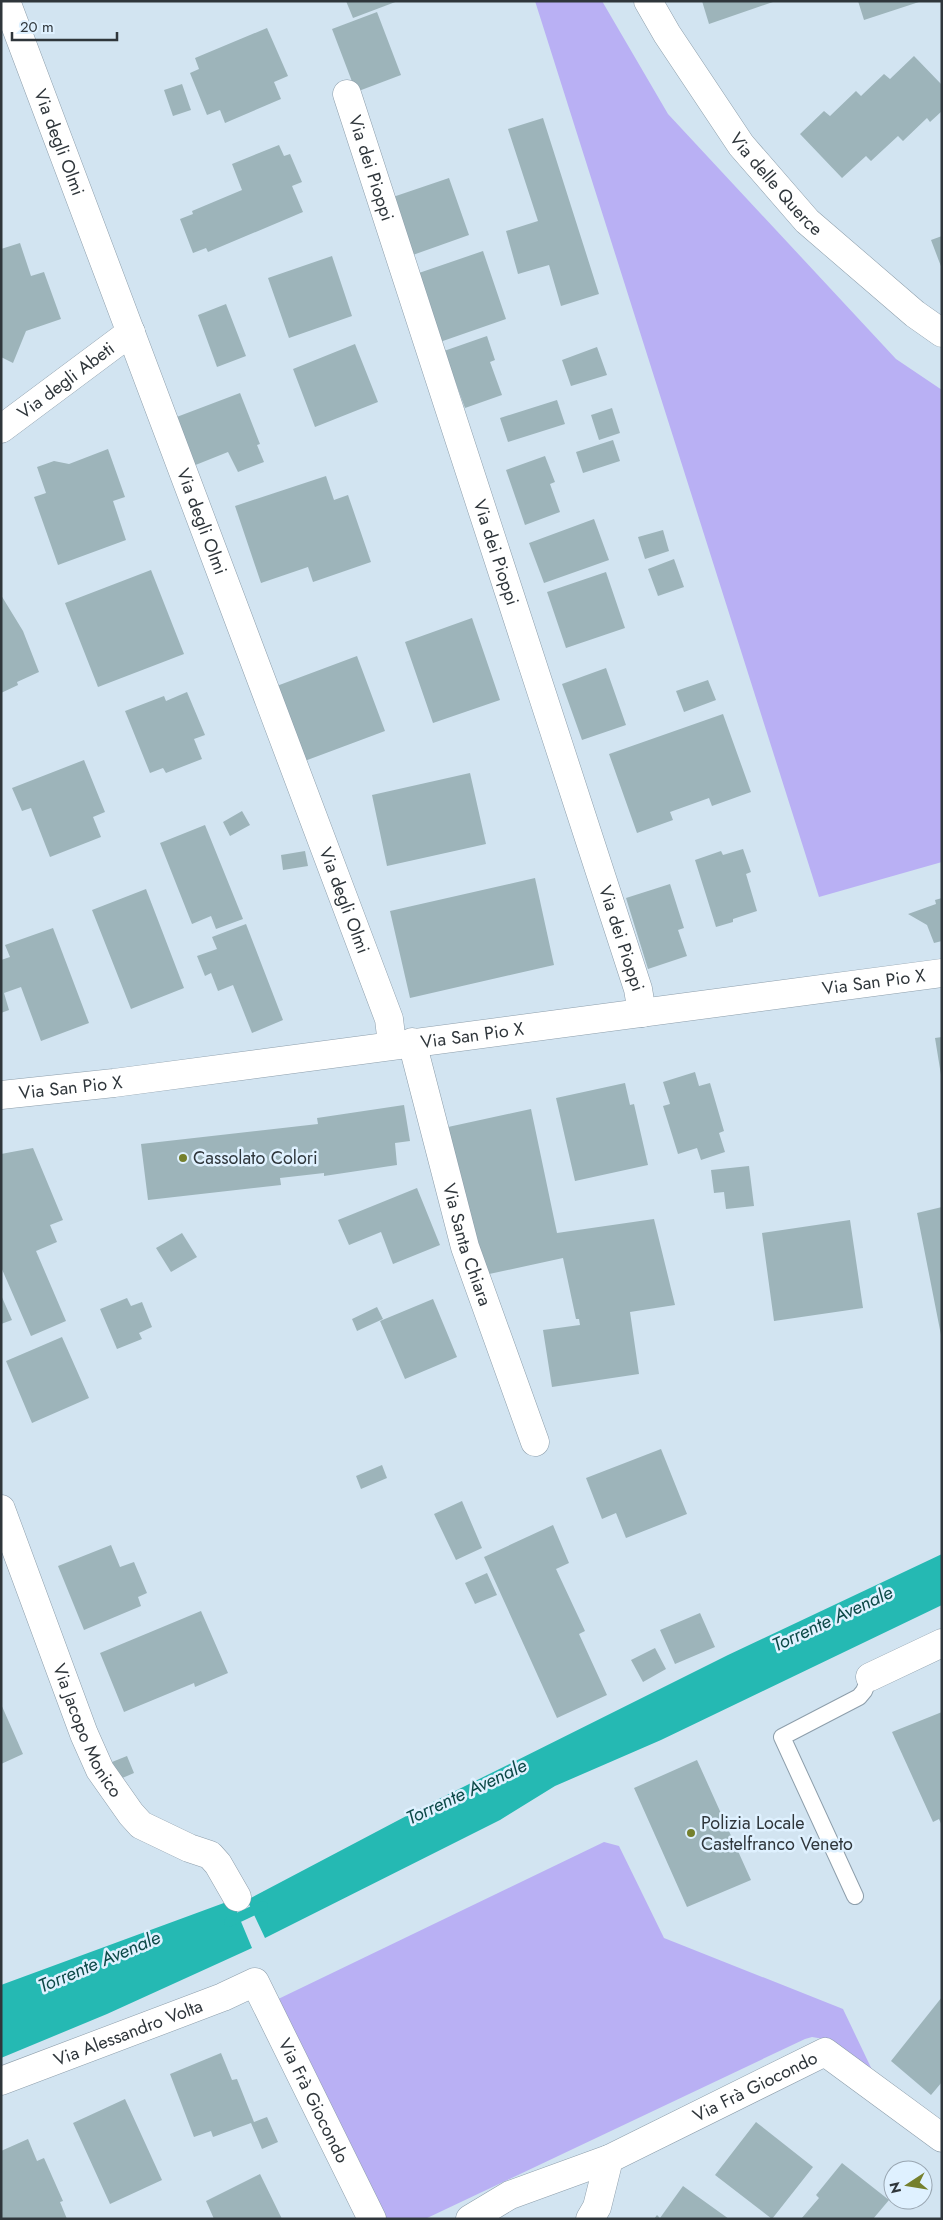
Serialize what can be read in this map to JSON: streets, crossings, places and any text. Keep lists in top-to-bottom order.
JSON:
{
  "streets": {
    "street": [
      "Via degli Olmi",
      "Via dei Pioppi",
      "Via delle Querce",
      "Via degli Abeti",
      "Via San Pio X",
      "Via Santa Chiara",
      "Via Jacopo Monico",
      "Via Alessandro Volta",
      "Via Frà Giocondo"
    ]
  },
  "crossings": [
    ["Via degli Olmi", "Via degli Abeti"],
    ["Via degli Olmi", "Via San Pio X"],
    ["Via degli Olmi", "Via Santa Chiara"],
    ["Via dei Pioppi", "Via San Pio X"],
    ["Via San Pio X", "Via Santa Chiara"],
    ["Via Alessandro Volta", "Via Frà Giocondo"]
  ],
  "water": ["Torrente Avenale"],
  "places": ["Cassolato Colori", "Polizia Locale Castelfranco Veneto"],
  "scale_bar": "20 m",
  "north": "left"
}
